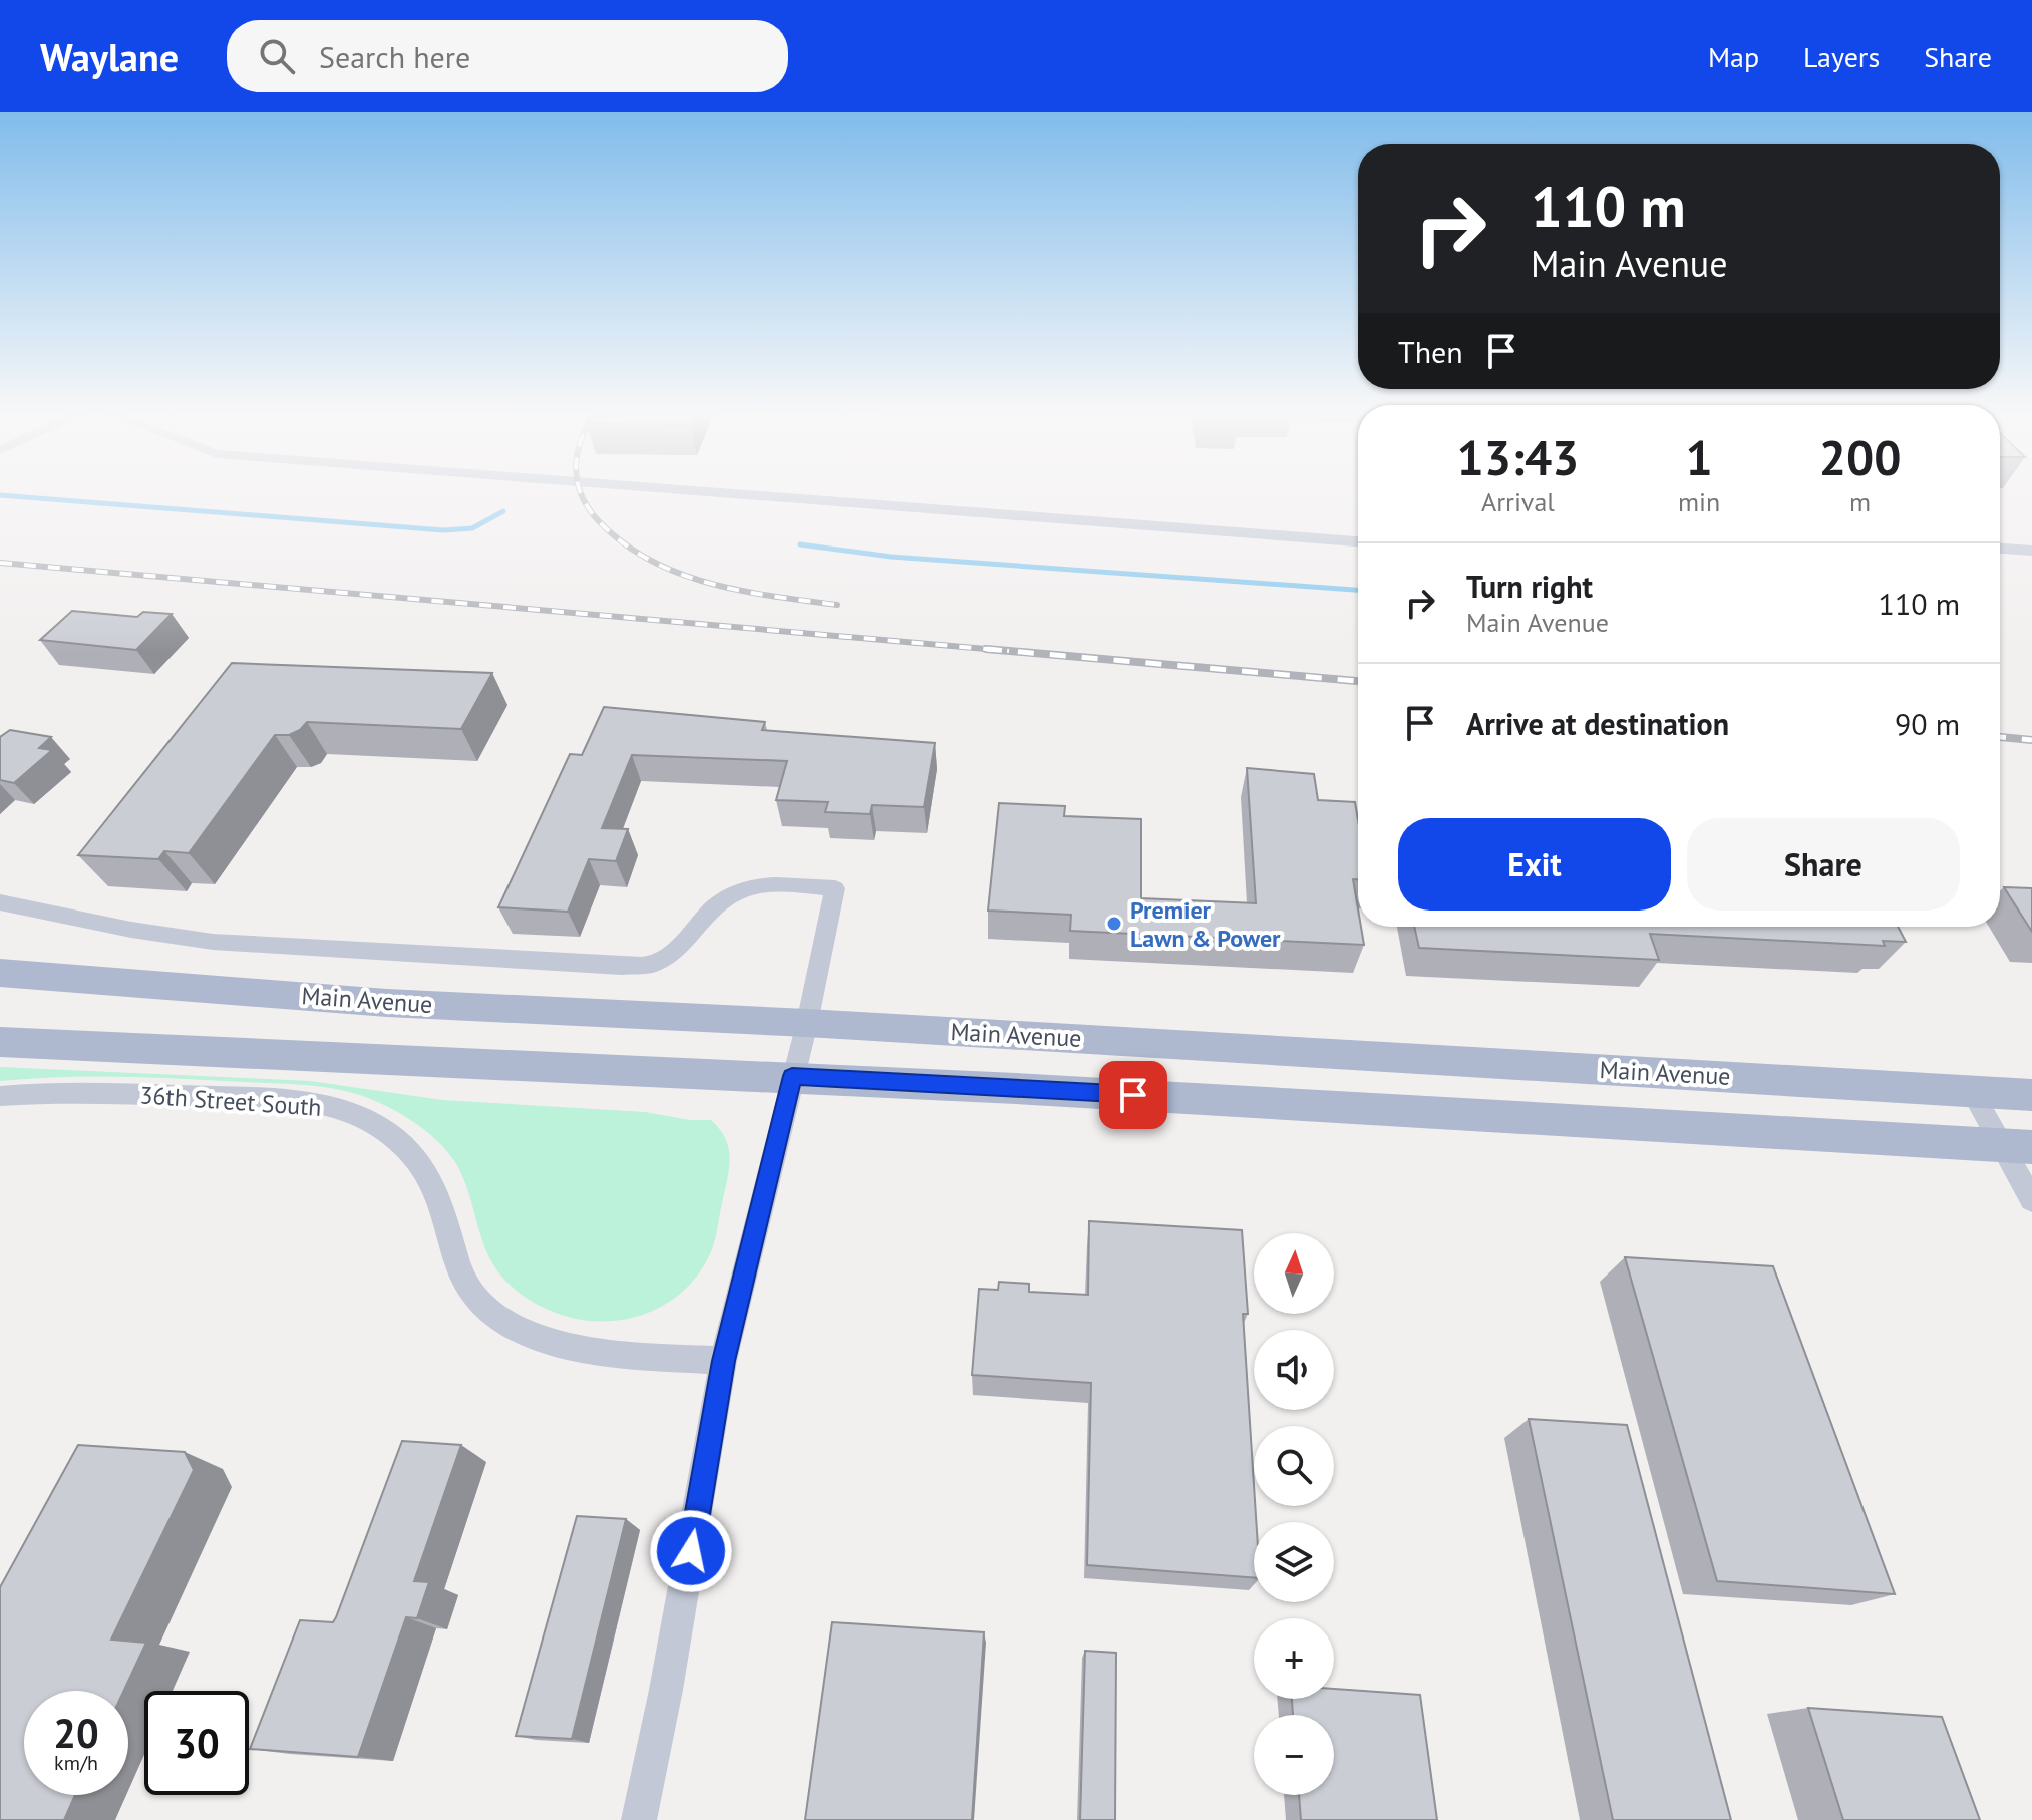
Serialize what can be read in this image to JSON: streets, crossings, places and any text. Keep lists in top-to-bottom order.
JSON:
{
  "streets": {
    "main road": ["Main Avenue"],
    "street": ["36th Street South"]
  },
  "places": ["Premier Lawn & Power"],
  "north": "top",
  "page": {
    "header": "Waylane",
    "search": "Search here",
    "nav": ["Map", "Layers", "Share"],
    "turn": ["110 m", "Main Avenue"],
    "then": "Then",
    "eta": [
      "13:43",
      "Arrival",
      "1",
      "min",
      "200",
      "m"
    ],
    "list": [
      {
        "name": "Turn right",
        "note": "Main Avenue",
        "value": "110 m"
      },
      {
        "name": "Arrive at destination",
        "value": "90 m"
      }
    ],
    "buttons": ["Exit", "Share"],
    "map_buttons": ["+", "−"],
    "speed": "20 km/h",
    "limit": "30"
  }
}
